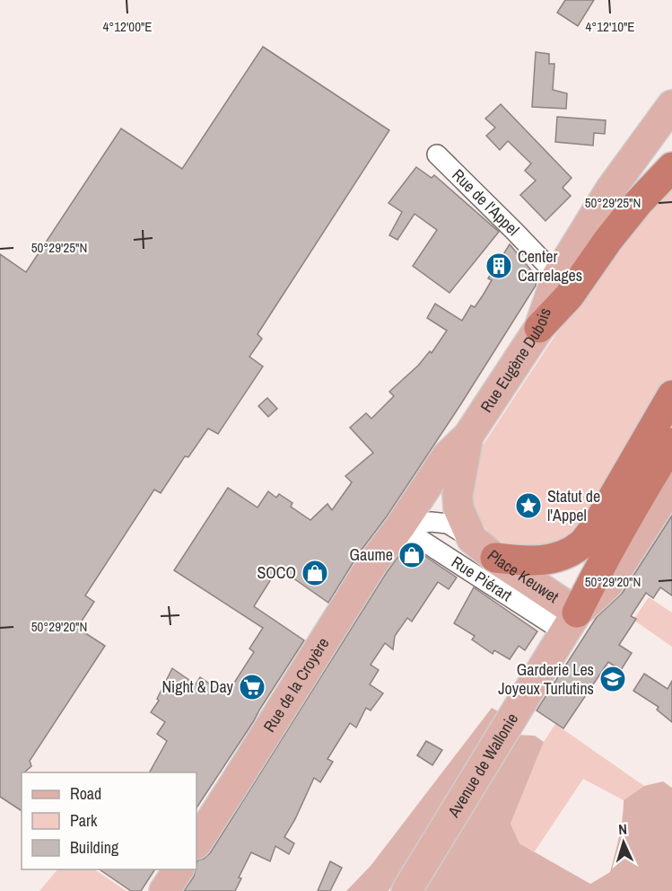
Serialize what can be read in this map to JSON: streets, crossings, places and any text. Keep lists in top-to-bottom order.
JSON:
{
  "streets": {
    "main road": [
      "Rue Eugène Dubois",
      "Place Keuwet",
      "Rue de la Croyère",
      "Avenue de Wallonie"
    ],
    "street": ["Rue de l'Appel", "Rue Piérart"]
  },
  "crossings": [
    ["Rue de l'Appel", "Rue Eugène Dubois"],
    ["Rue Eugène Dubois", "Place Keuwet"],
    ["Rue Eugène Dubois", "Rue Piérart"],
    ["Rue Eugène Dubois", "Rue de la Croyère"],
    ["Place Keuwet", "Rue Piérart"],
    ["Place Keuwet", "Rue de la Croyère"],
    ["Place Keuwet", "Avenue de Wallonie"],
    ["Rue Piérart", "Rue de la Croyère"],
    ["Rue Piérart", "Avenue de Wallonie"]
  ],
  "places": {
    "building": ["Center Carrelages"],
    "place": ["Statut de l'Appel"],
    "shop": ["Gaume", "SOCO"],
    "school or university": ["Garderie Les Joyeux Turlutins"],
    "supermarket": ["Night & Day"]
  },
  "legend": ["Road", "Park", "Building"],
  "north": "top",
  "coordinates": [
    "4°12'00\"E",
    "4°12'10\"E",
    "50°29'25\"N",
    "50°29'20\"N"
  ]
}
